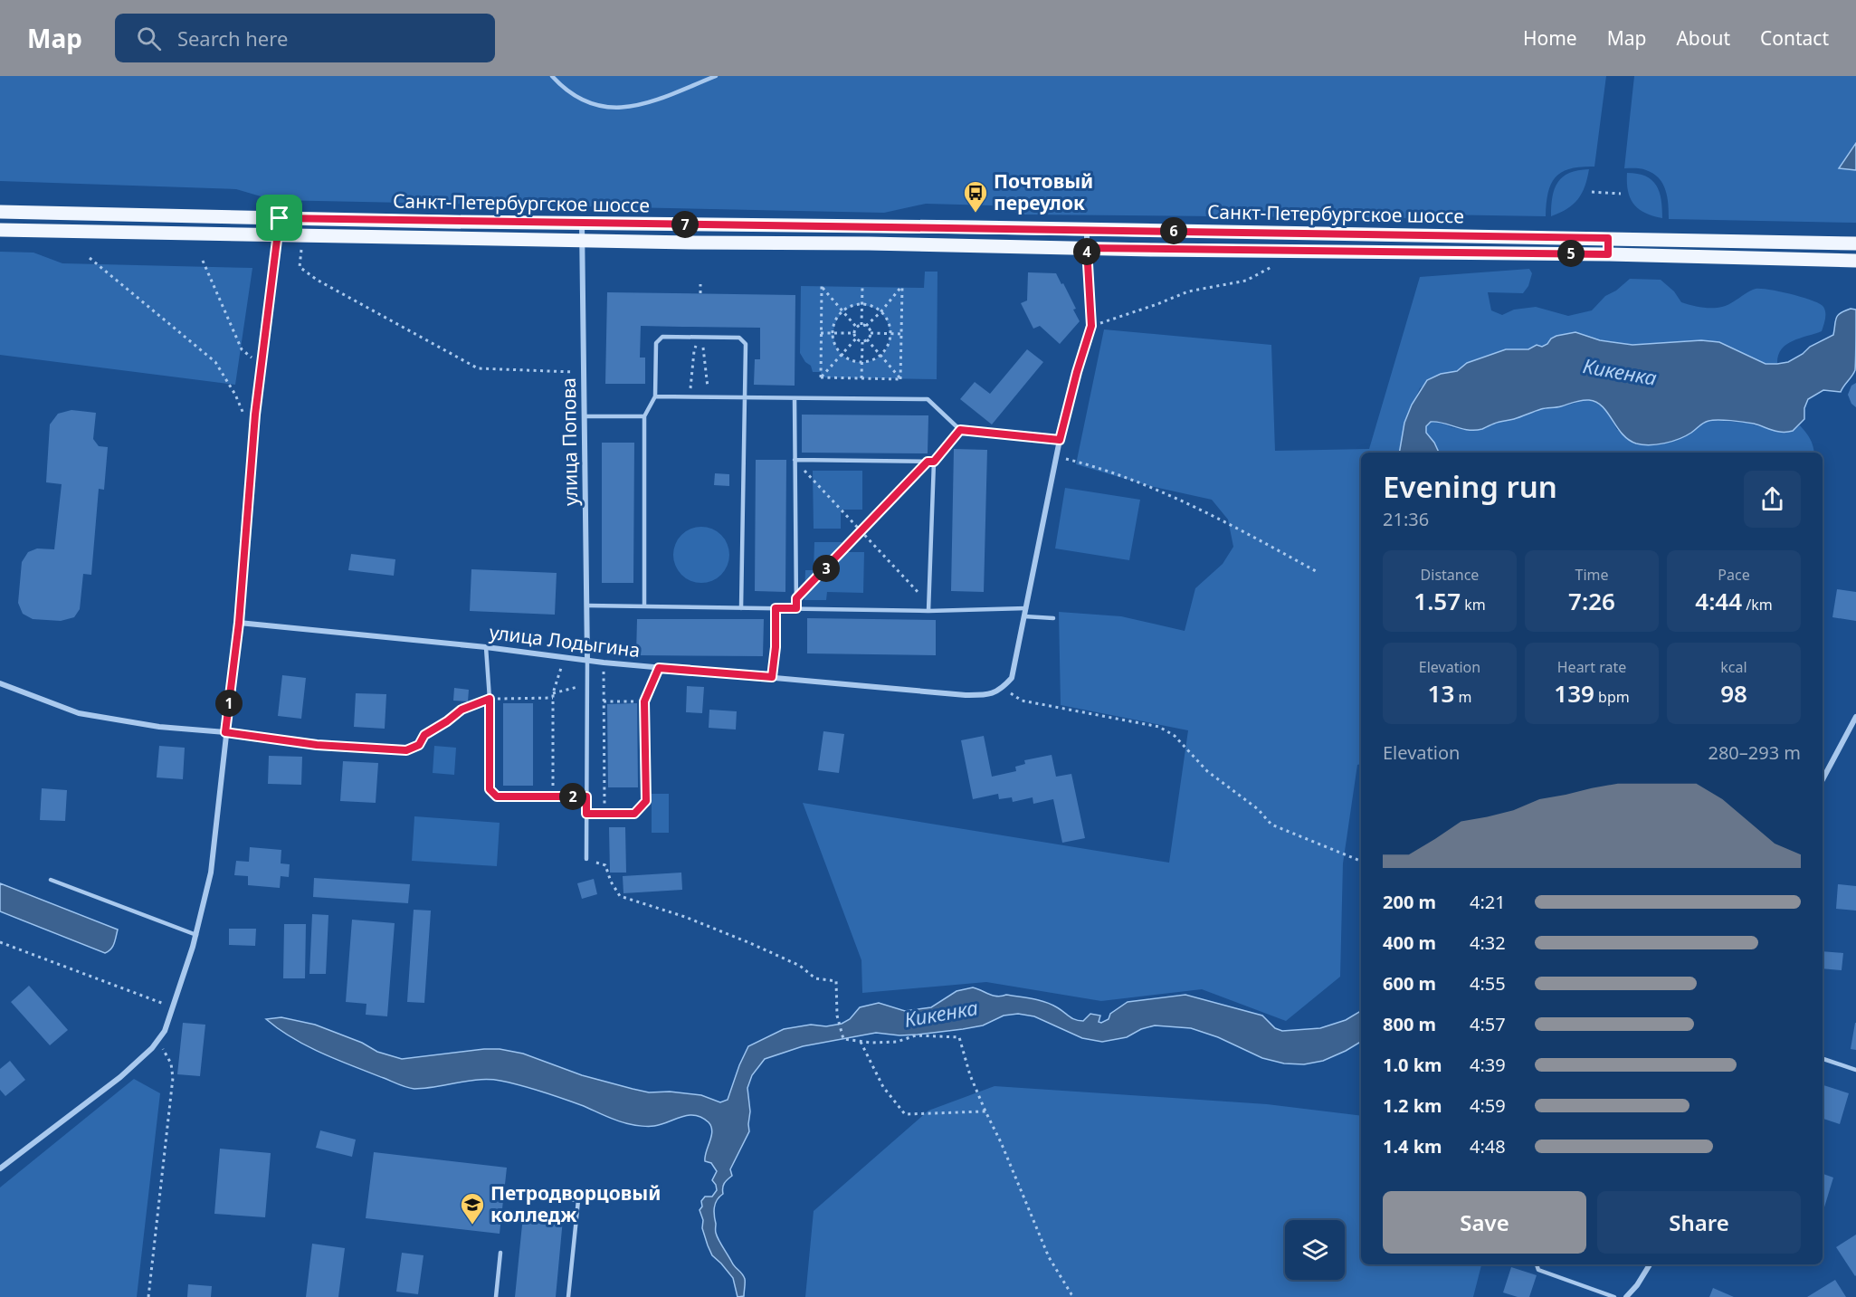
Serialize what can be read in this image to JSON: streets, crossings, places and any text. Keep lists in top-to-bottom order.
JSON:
{
  "streets": {
    "main road": ["Санкт-Петербургское шоссе"],
    "street": ["улица Попова", "улица Лодыгина"]
  },
  "crossings": [
    ["Санкт-Петербургское шоссе", "улица Попова"],
    ["улица Попова", "улица Лодыгина"]
  ],
  "water": ["Кикенка"],
  "places": {
    "bus stop": ["Почтовый переулок"],
    "school or university": ["Петродворцовый колледж"]
  },
  "page": {
    "header": "Map",
    "search": "Search here",
    "nav": [
      "Home",
      "Map",
      "About",
      "Contact"
    ],
    "pins": [
      "7",
      "6",
      "4",
      "5",
      "3",
      "1",
      "2"
    ],
    "heading": ["Evening run", "21:36"],
    "stats": [
      ["Distance", "1.57 km"],
      ["Time", "7:26"],
      ["Pace", "4:44 /km"],
      ["Elevation", "13 m"],
      ["Heart rate", "139 bpm"],
      ["kcal", "98"]
    ],
    "chart": ["Elevation", "280–293 m"],
    "list": [
      {
        "name": "200 m",
        "note": "4:21"
      },
      {
        "name": "400 m",
        "note": "4:32"
      },
      {
        "name": "600 m",
        "note": "4:55"
      },
      {
        "name": "800 m",
        "note": "4:57"
      },
      {
        "name": "1.0 km",
        "note": "4:39"
      },
      {
        "name": "1.2 km",
        "note": "4:59"
      },
      {
        "name": "1.4 km",
        "note": "4:48"
      }
    ],
    "buttons": ["Save", "Share"]
  }
}
